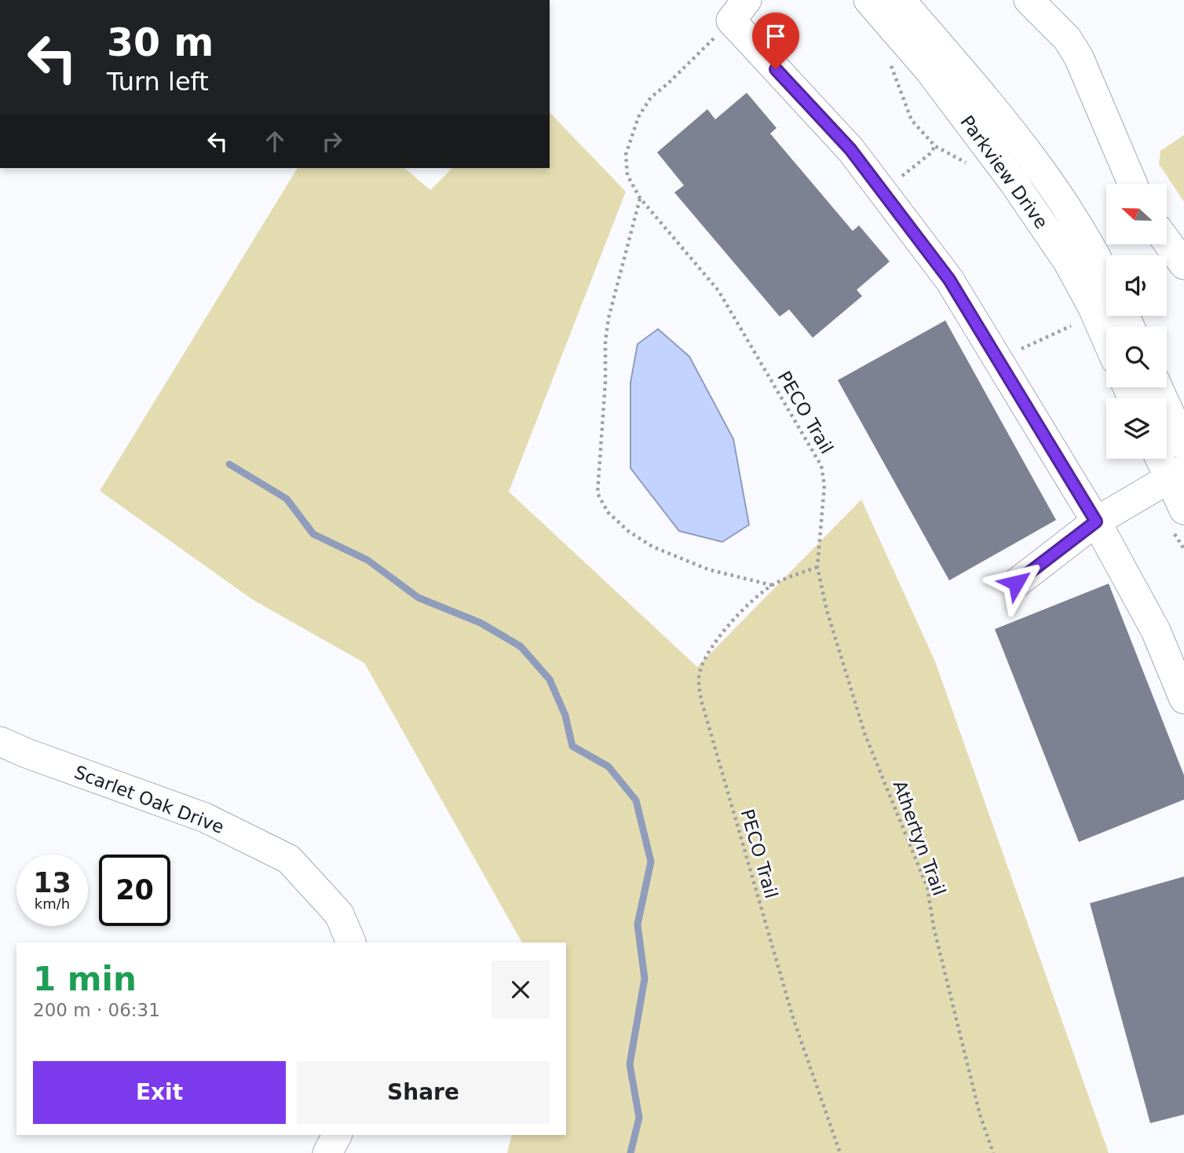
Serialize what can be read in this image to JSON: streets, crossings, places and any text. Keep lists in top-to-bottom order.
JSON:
{
  "streets": {
    "street": ["Parkview Drive", "Scarlet Oak Drive"],
    "path": ["PECO Trail", "Athertyn Trail"]
  },
  "crossings": [
    ["PECO Trail", "Athertyn Trail"]
  ],
  "north": "left",
  "page": {
    "turn": ["30 m", "Turn left"],
    "speed": "13 km/h",
    "limit": "20",
    "heading": ["1 min", "200 m · 06:31"],
    "buttons": ["Exit", "Share"]
  }
}
